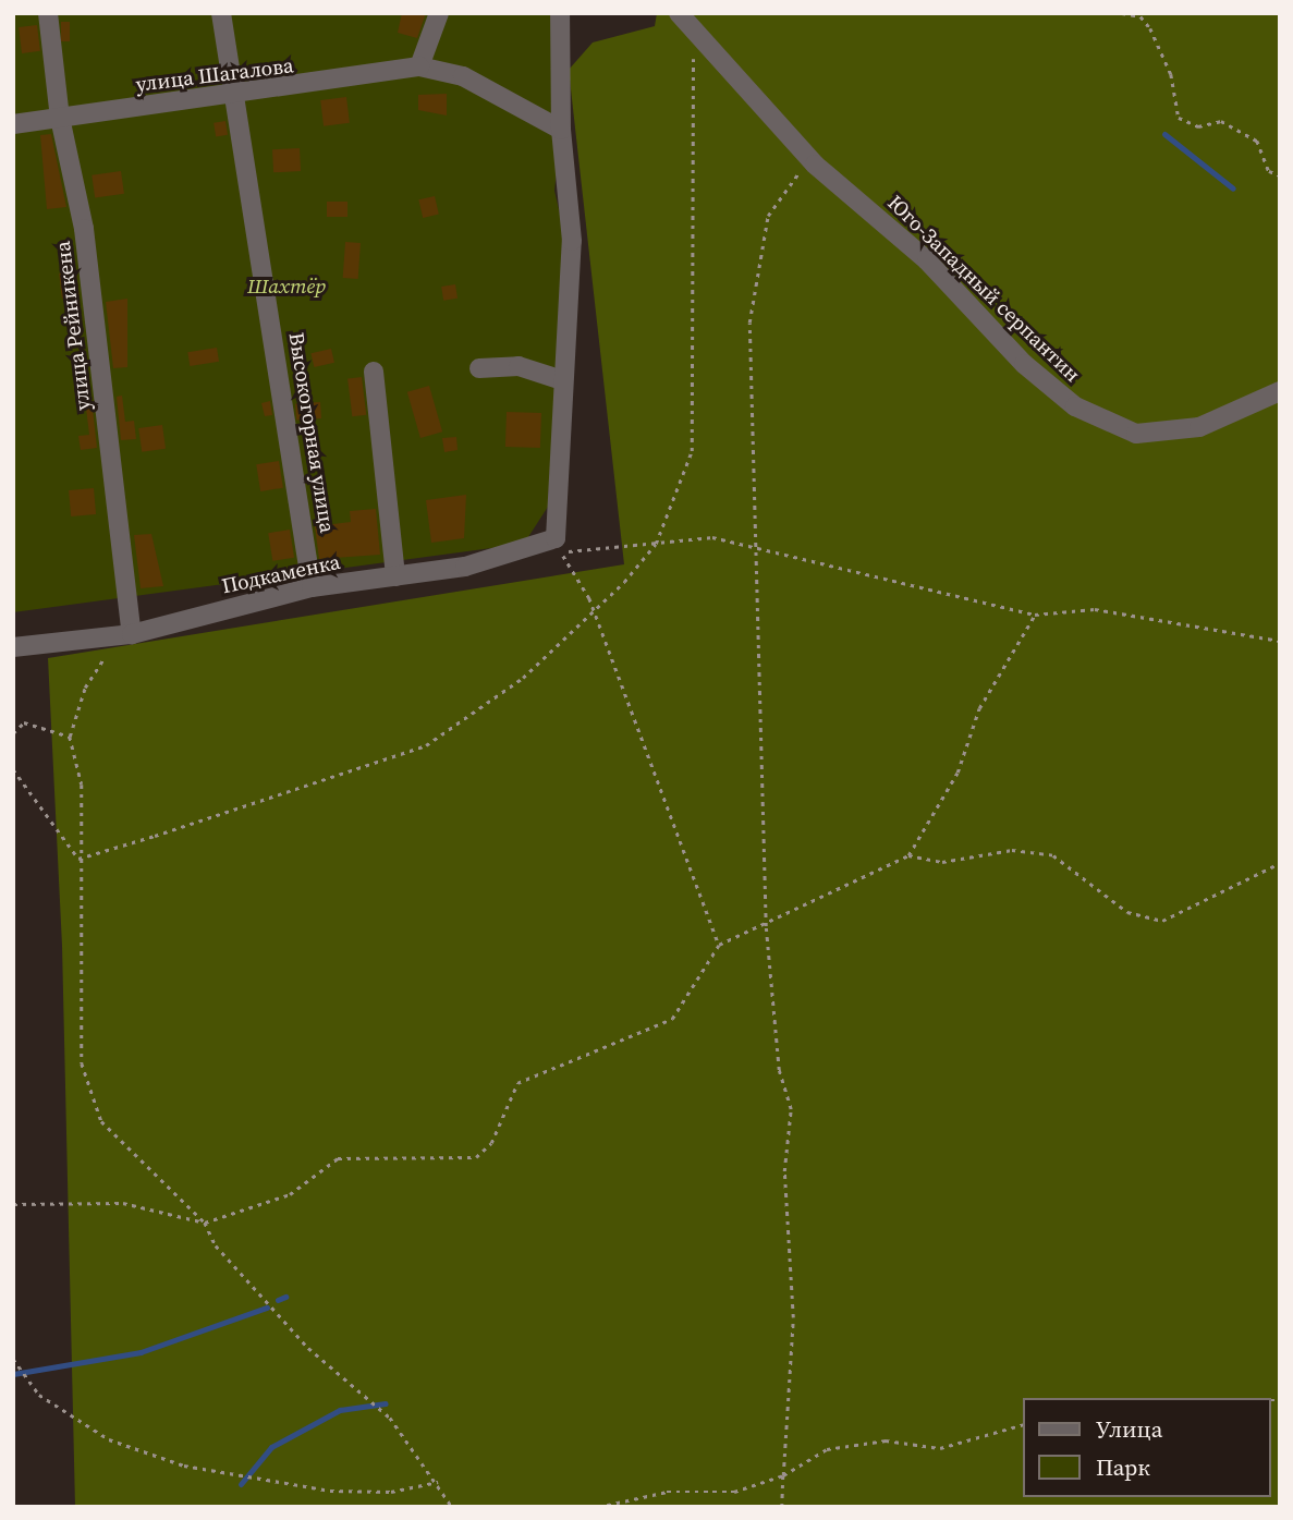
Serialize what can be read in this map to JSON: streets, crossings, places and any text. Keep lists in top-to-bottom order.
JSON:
{
  "streets": {
    "street": [
      "улица Шагалова",
      "Юго-Западный серпантин",
      "улица Рейникена",
      "Высокогорная улица",
      "Подкаменка"
    ]
  },
  "crossings": [
    ["улица Шагалова", "улица Рейникена"],
    ["улица Шагалова", "Высокогорная улица"],
    ["улица Рейникена", "Подкаменка"],
    ["Высокогорная улица", "Подкаменка"]
  ],
  "parks": ["Шахтёр"],
  "legend": ["Улица", "Парк"]
}
